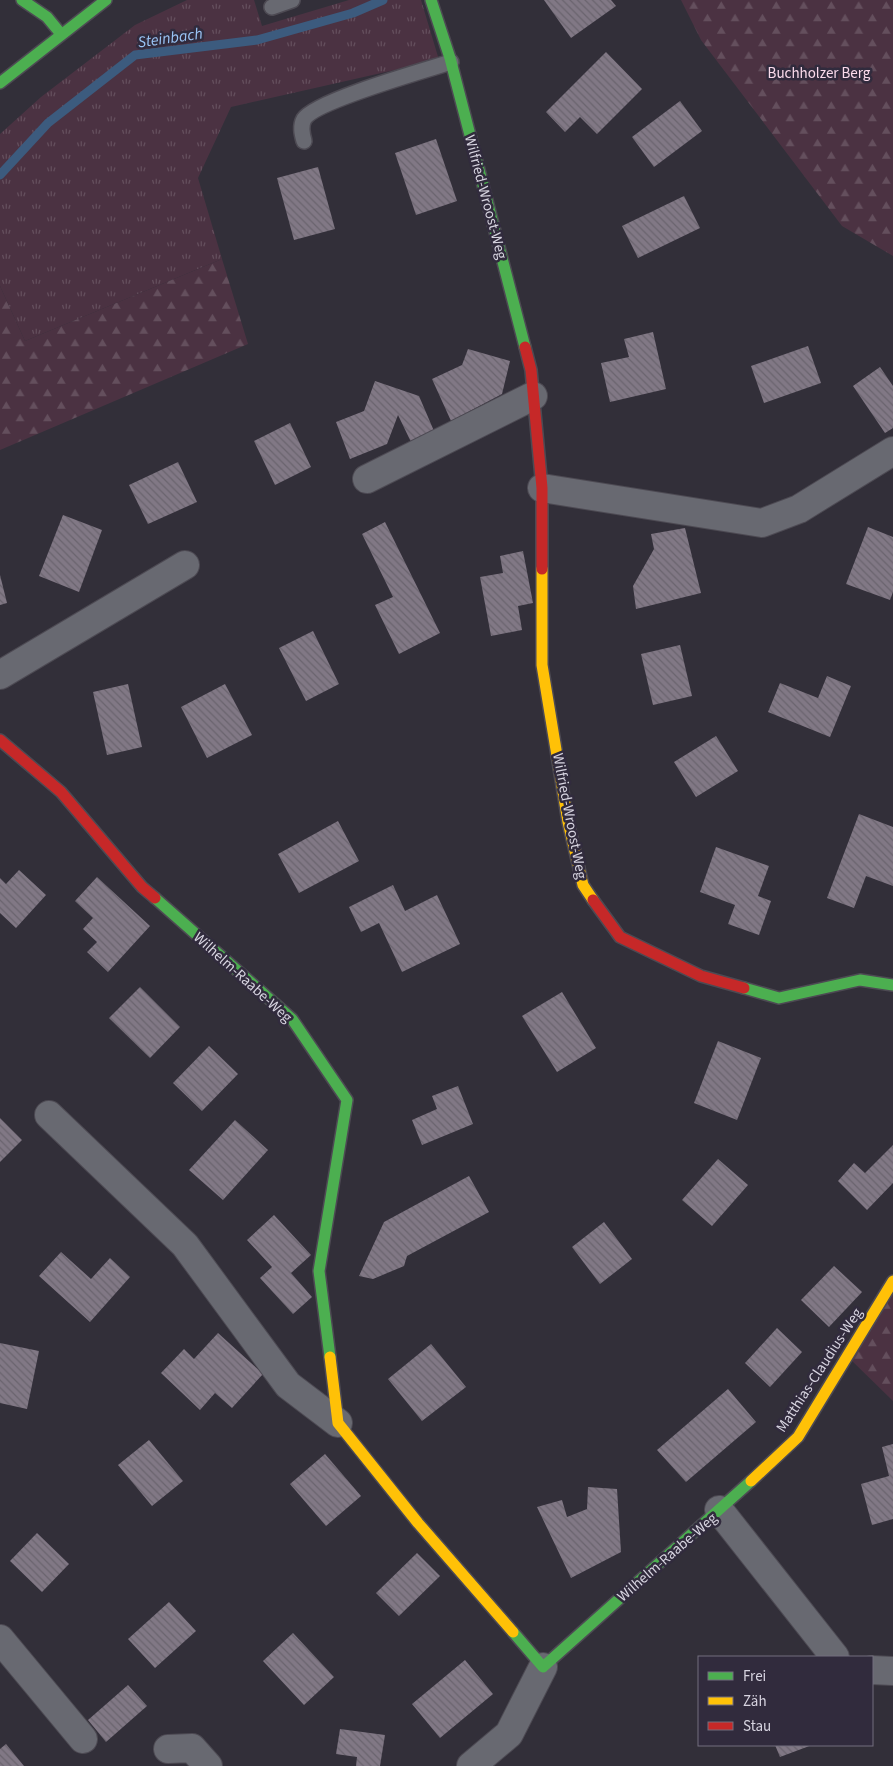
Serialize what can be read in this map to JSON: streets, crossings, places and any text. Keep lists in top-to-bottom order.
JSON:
{
  "streets": {
    "street": ["Wilfried-Wroost-Weg", "Wilhelm-Raabe-Weg", "Matthias-Claudius-Weg"]
  },
  "crossings": [
    ["Wilhelm-Raabe-Weg", "Matthias-Claudius-Weg"]
  ],
  "water": ["Steinbach"],
  "parks": ["Buchholzer Berg"],
  "legend": ["Frei", "Zäh", "Stau"]
}
